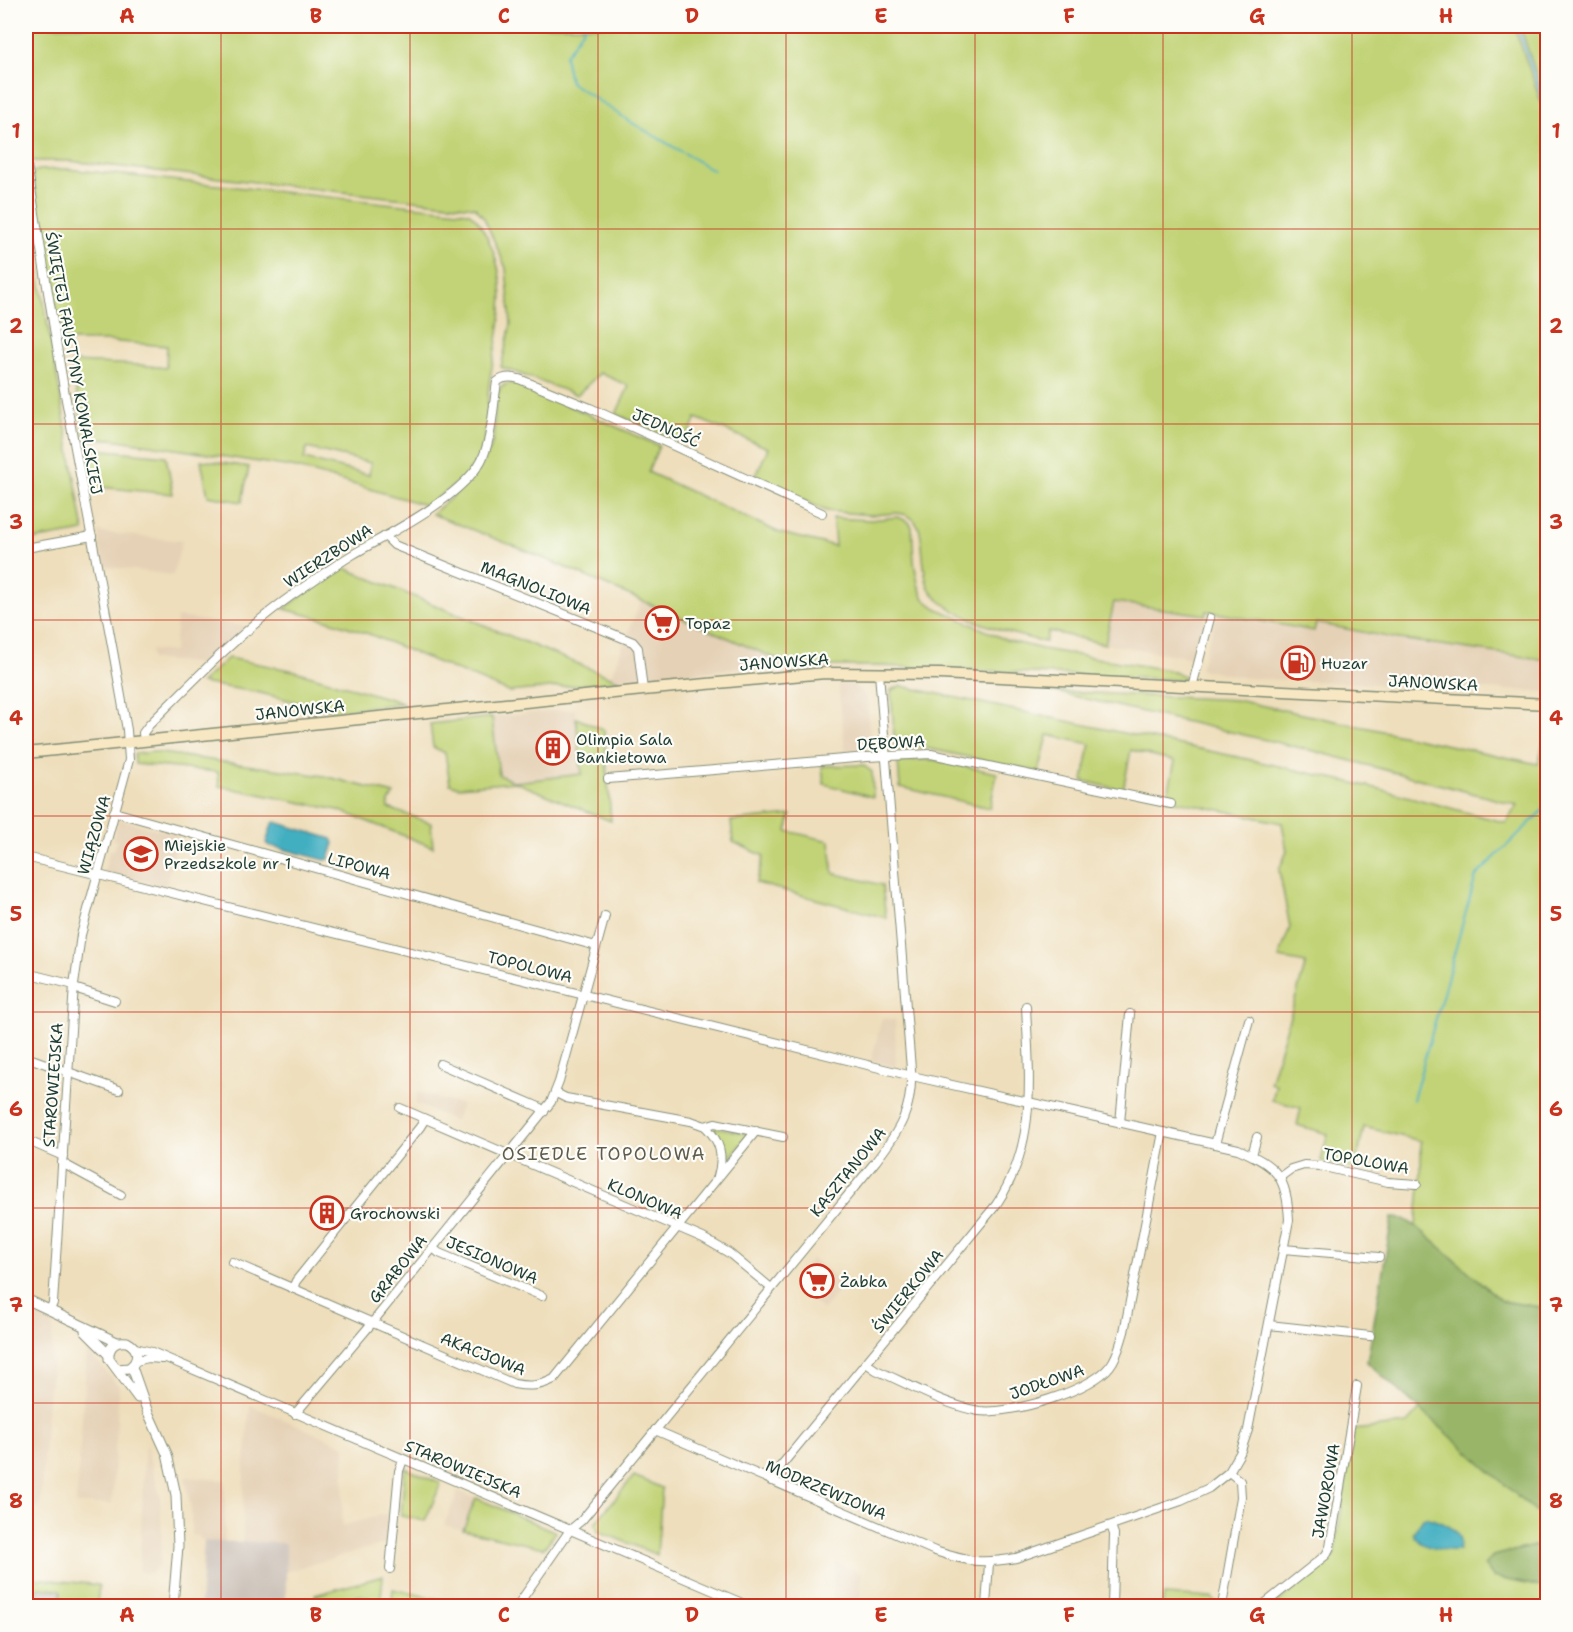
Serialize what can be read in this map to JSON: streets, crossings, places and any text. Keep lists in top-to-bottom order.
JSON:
{
  "streets": {
    "main road": ["JANOWSKA"],
    "street": [
      "ŚWIĘTEJ FAUSTYNY KOWALSKIEJ",
      "JEDNOŚĆ",
      "WIERZBOWA",
      "MAGNOLIOWA",
      "DĘBOWA",
      "WIĄZOWA",
      "LIPOWA",
      "TOPOLOWA",
      "STAROWIEJSKA",
      "KASZTANOWA",
      "KLONOWA",
      "JESIONOWA",
      "GRABOWA",
      "ŚWIERKOWA",
      "AKACJOWA",
      "JODŁOWA",
      "MODRZEWIOWA",
      "JAWOROWA"
    ]
  },
  "crossings": [
    ["ŚWIĘTEJ FAUSTYNY KOWALSKIEJ", "JANOWSKA"],
    ["ŚWIĘTEJ FAUSTYNY KOWALSKIEJ", "WIĄZOWA"],
    ["JEDNOŚĆ", "WIERZBOWA"],
    ["WIERZBOWA", "MAGNOLIOWA"],
    ["WIERZBOWA", "JANOWSKA"],
    ["MAGNOLIOWA", "JANOWSKA"],
    ["JANOWSKA", "WIĄZOWA"],
    ["JANOWSKA", "KASZTANOWA"],
    ["DĘBOWA", "KASZTANOWA"],
    ["WIĄZOWA", "LIPOWA"],
    ["WIĄZOWA", "TOPOLOWA"],
    ["WIĄZOWA", "STAROWIEJSKA"],
    ["LIPOWA", "GRABOWA"],
    ["TOPOLOWA", "KASZTANOWA"],
    ["TOPOLOWA", "GRABOWA"],
    ["TOPOLOWA", "ŚWIERKOWA"],
    ["TOPOLOWA", "JODŁOWA"],
    ["TOPOLOWA", "MODRZEWIOWA"],
    ["STAROWIEJSKA", "KASZTANOWA"],
    ["STAROWIEJSKA", "GRABOWA"],
    ["KASZTANOWA", "KLONOWA"],
    ["KASZTANOWA", "MODRZEWIOWA"],
    ["KLONOWA", "GRABOWA"],
    ["KLONOWA", "AKACJOWA"],
    ["JESIONOWA", "GRABOWA"],
    ["GRABOWA", "AKACJOWA"],
    ["ŚWIERKOWA", "JODŁOWA"],
    ["ŚWIERKOWA", "MODRZEWIOWA"]
  ],
  "districts": ["OSIEDLE TOPOLOWA"],
  "places": {
    "supermarket": ["Topaz", "Żabka"],
    "fuel station": ["Huzar"],
    "building": ["Olimpia Sala Bankietowa", "Grochowski"],
    "school or university": ["Miejskie Przedszkole nr 1"]
  },
  "grid": {
    "columns": [
      "A",
      "B",
      "C",
      "D",
      "E",
      "F",
      "G",
      "H"
    ],
    "rows": [
      "1",
      "2",
      "3",
      "4",
      "5",
      "6",
      "7",
      "8"
    ]
  }
}
